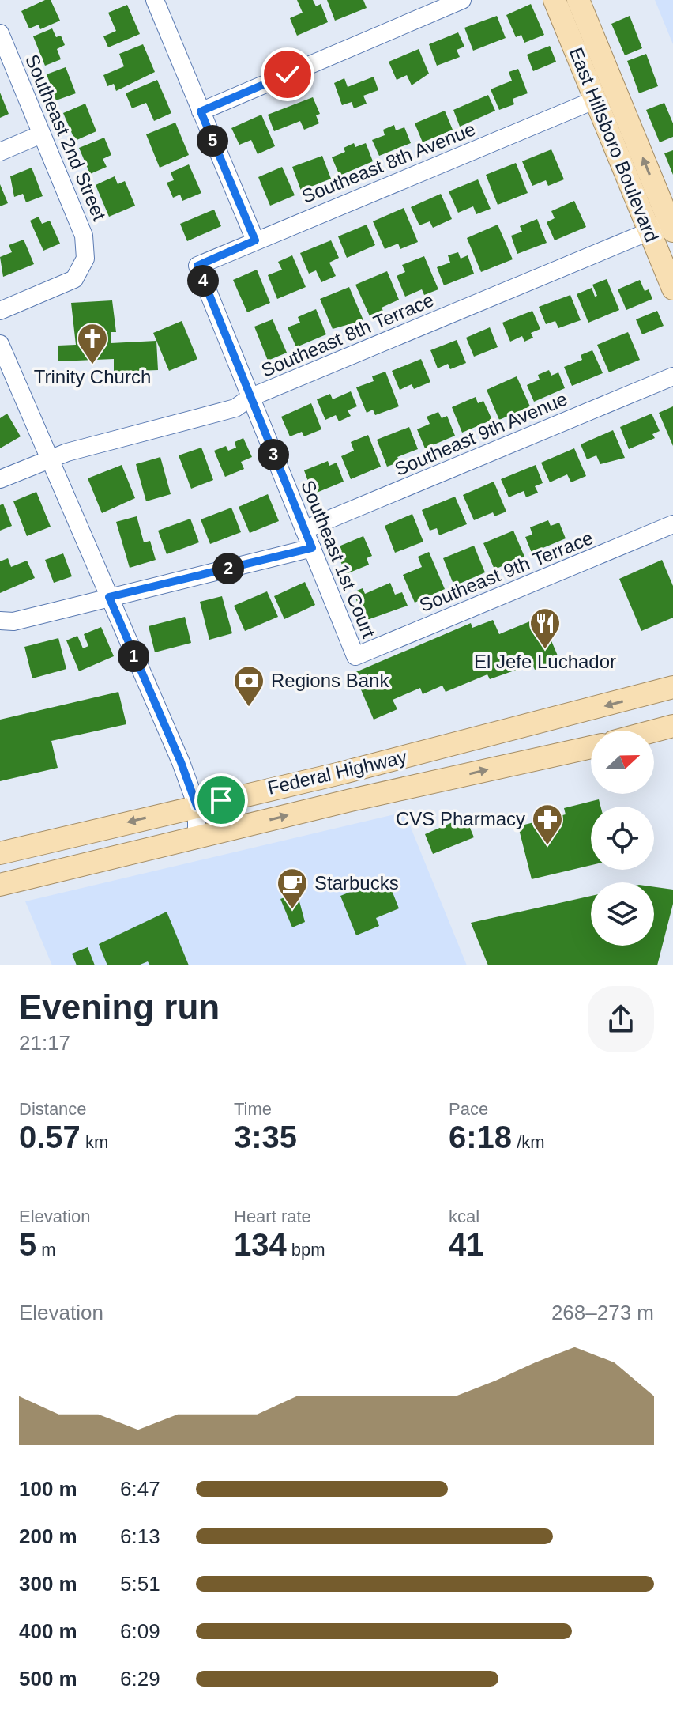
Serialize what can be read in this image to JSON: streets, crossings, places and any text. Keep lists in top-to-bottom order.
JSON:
{
  "streets": {
    "main road": ["East Hillsboro Boulevard", "Federal Highway"],
    "street": [
      "Southeast 2nd Street",
      "Southeast 8th Avenue",
      "Southeast 8th Terrace",
      "Southeast 9th Avenue",
      "Southeast 1st Court",
      "Southeast 9th Terrace"
    ]
  },
  "crossings": [
    ["East Hillsboro Boulevard", "Southeast 8th Avenue"],
    ["East Hillsboro Boulevard", "Southeast 8th Terrace"],
    ["Southeast 8th Avenue", "Southeast 1st Court"],
    ["Southeast 8th Terrace", "Southeast 1st Court"],
    ["Southeast 9th Avenue", "Southeast 1st Court"],
    ["Southeast 1st Court", "Southeast 9th Terrace"]
  ],
  "places": {
    "church": ["Trinity Church"],
    "restaurant": ["El Jefe Luchador"],
    "bank": ["Regions Bank"],
    "pharmacy": ["CVS Pharmacy"],
    "cafe": ["Starbucks"]
  },
  "north": "right",
  "page": {
    "pins": [
      "5",
      "4",
      "3",
      "2",
      "1"
    ],
    "heading": ["Evening run", "21:17"],
    "stats": [
      ["Distance", "0.57 km"],
      ["Time", "3:35"],
      ["Pace", "6:18 /km"],
      ["Elevation", "5 m"],
      ["Heart rate", "134 bpm"],
      ["kcal", "41"]
    ],
    "chart": ["Elevation", "268–273 m"],
    "list": [
      {
        "name": "100 m",
        "note": "6:47"
      },
      {
        "name": "200 m",
        "note": "6:13"
      },
      {
        "name": "300 m",
        "note": "5:51"
      },
      {
        "name": "400 m",
        "note": "6:09"
      },
      {
        "name": "500 m",
        "note": "6:29"
      }
    ]
  }
}
